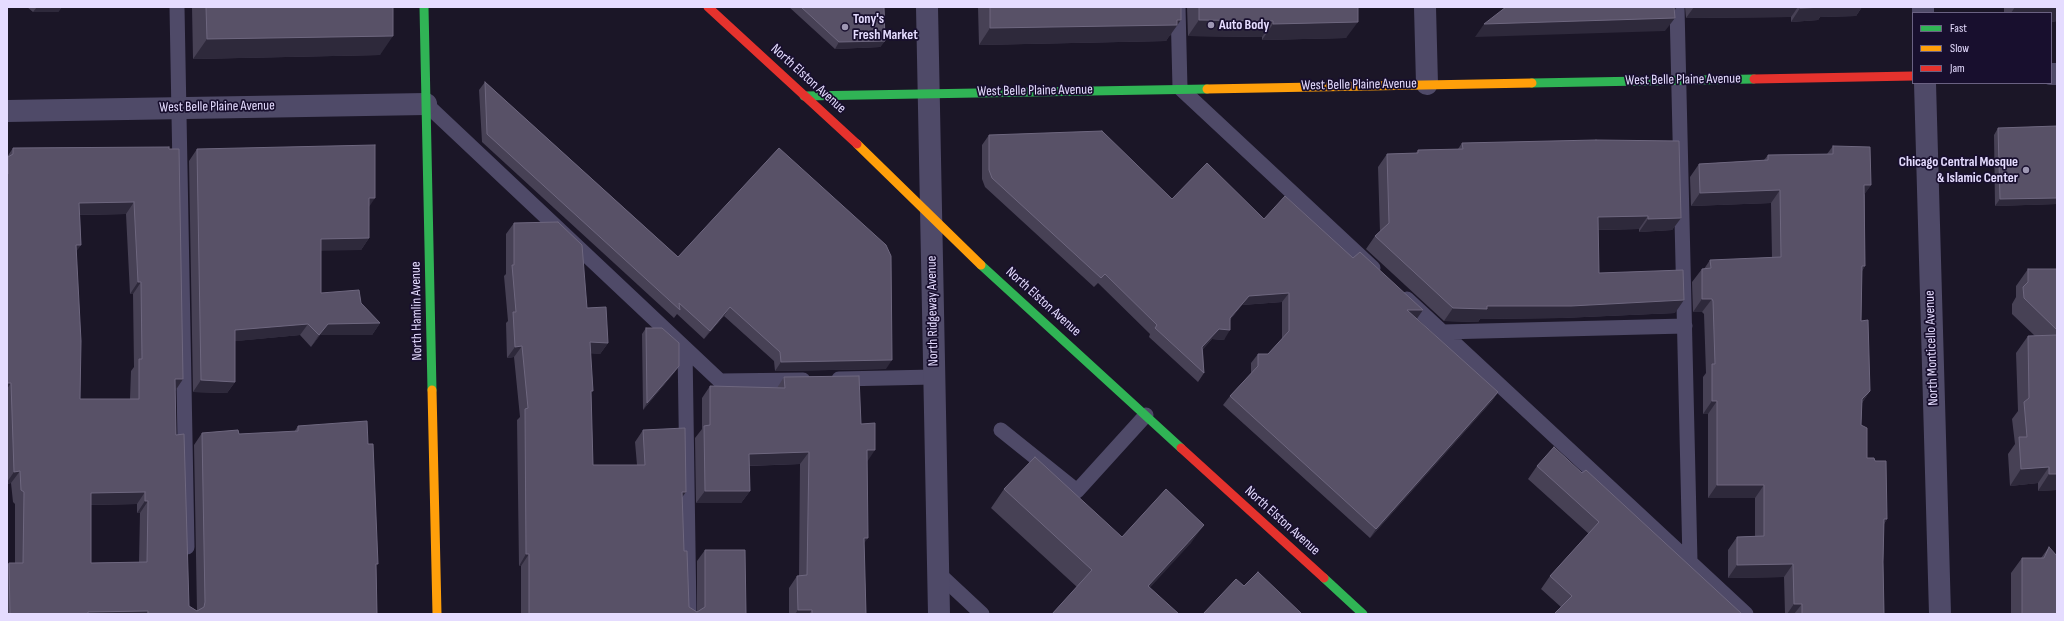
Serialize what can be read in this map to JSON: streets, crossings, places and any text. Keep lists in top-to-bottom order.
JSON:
{
  "streets": {
    "street": [
      "North Elston Avenue",
      "West Belle Plaine Avenue",
      "North Hamlin Avenue",
      "North Ridgeway Avenue",
      "North Monticello Avenue"
    ]
  },
  "crossings": [
    ["North Elston Avenue", "West Belle Plaine Avenue"],
    ["North Elston Avenue", "North Ridgeway Avenue"],
    ["West Belle Plaine Avenue", "North Hamlin Avenue"],
    ["West Belle Plaine Avenue", "North Ridgeway Avenue"]
  ],
  "places": ["Auto Body", "Tony's Fresh Market", "Chicago Central Mosque & Islamic Center"],
  "legend": ["Fast", "Slow", "Jam"]
}
